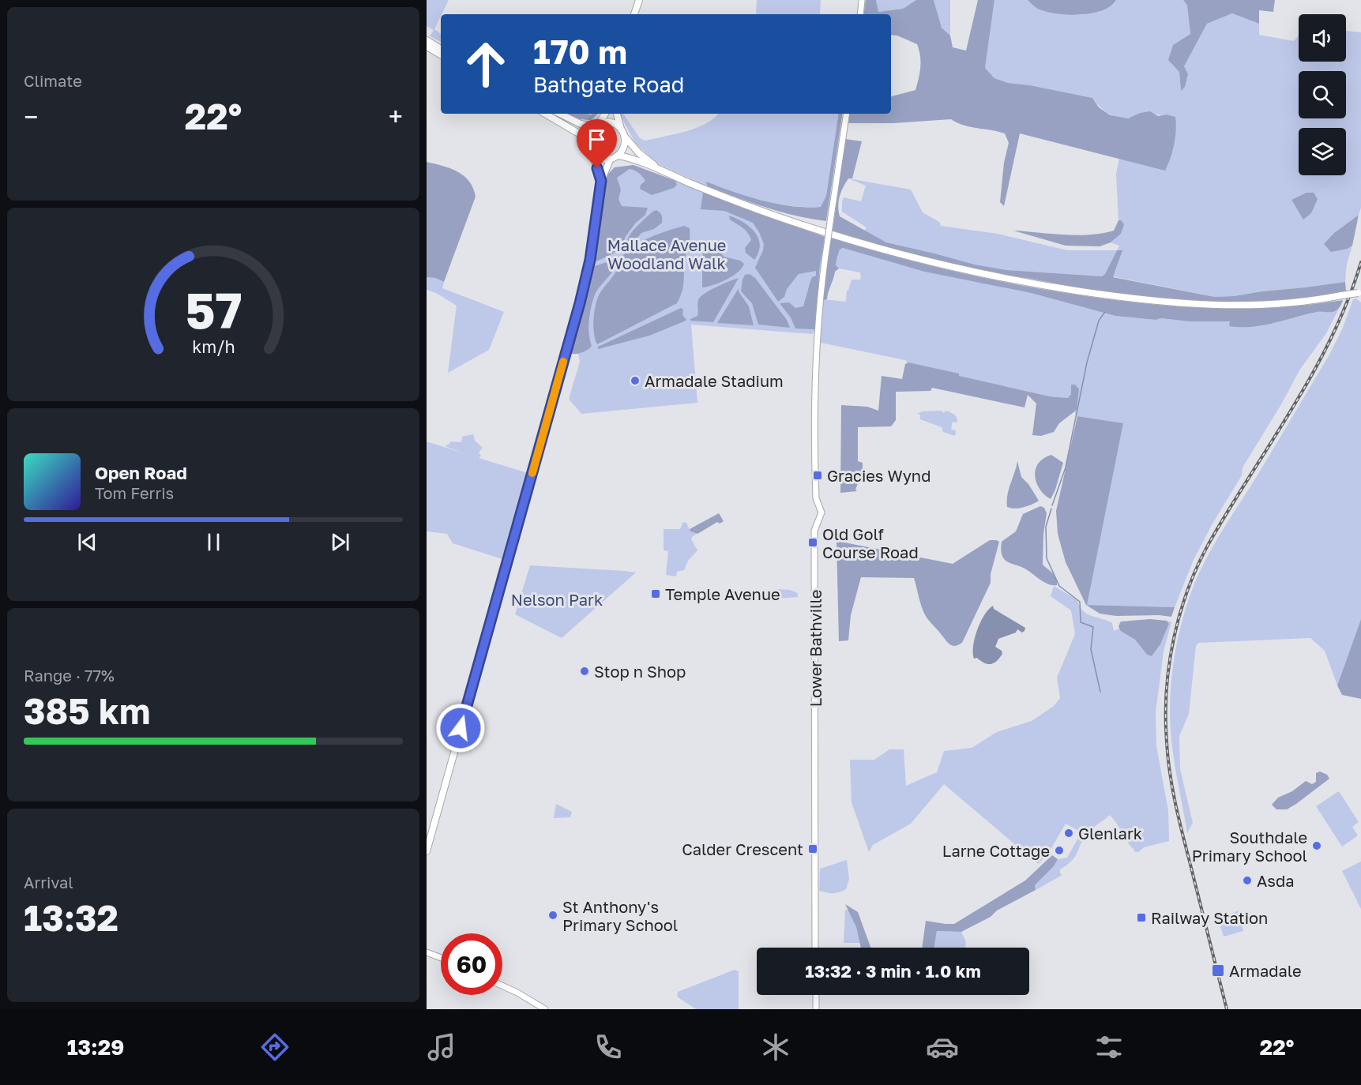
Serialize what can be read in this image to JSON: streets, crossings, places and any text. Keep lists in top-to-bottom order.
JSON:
{
  "streets": {
    "main road": ["Lower Bathville"]
  },
  "parks": ["Mallace Avenue Woodland Walk", "Nelson Park"],
  "places": {
    "other": [
      "Armadale Stadium",
      "Stop n Shop",
      "Glenlark",
      "Southdale Primary School",
      "Larne Cottage",
      "Asda",
      "St Anthony's Primary School"
    ],
    "transit": [
      "Gracies Wynd",
      "Old Golf Course Road",
      "Temple Avenue",
      "Calder Crescent",
      "Railway Station",
      "Armadale"
    ]
  },
  "page": {
    "tile": [
      "Climate",
      ["Range · 77%", "385 km"],
      ["Arrival", "13:32"]
    ],
    "turn": ["170 m", "Bathgate Road"],
    "heat": ["−", "22°", "+"],
    "song": ["Open Road", "Tom Ferris"],
    "limit": "60",
    "trip": "13:32 · 3 min · 1.0 km",
    "tabs": ["13:29", "22°"],
    "gauge": ["57", "km/h"]
  }
}
